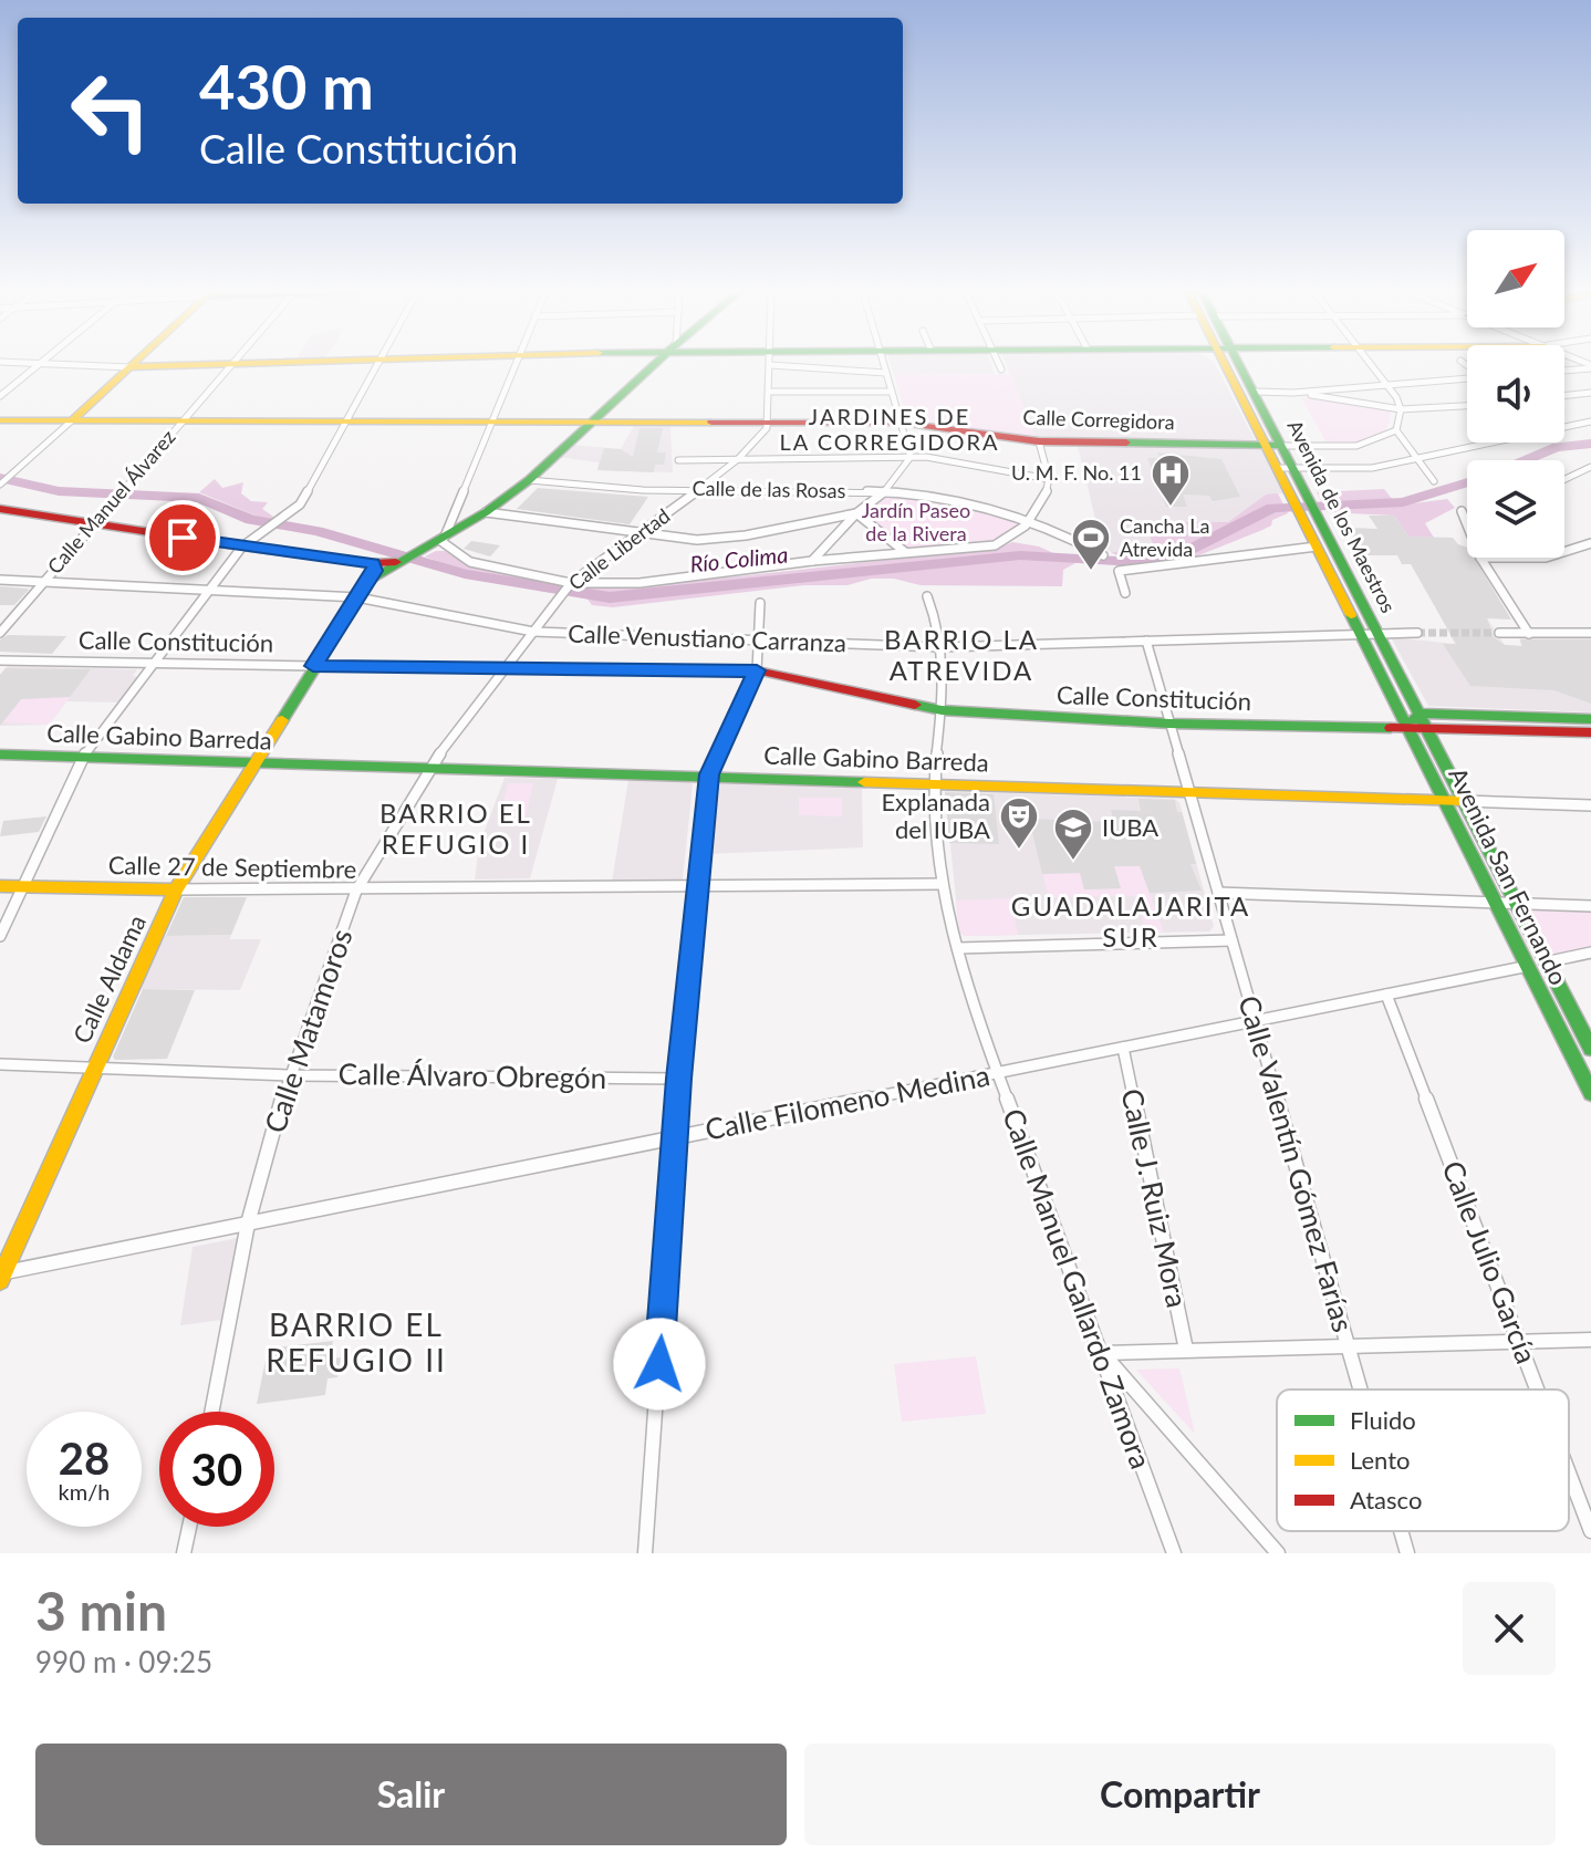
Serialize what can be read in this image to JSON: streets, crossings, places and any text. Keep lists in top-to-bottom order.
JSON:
{
  "streets": {
    "street": [
      "Calle Corregidora",
      "Calle de las Rosas",
      "Calle Manuel Álvarez",
      "Avenida de los Maestros",
      "Calle Libertad",
      "Calle Venustiano Carranza",
      "Calle Constitución",
      "Calle Gabino Barreda",
      "Calle 27 de Septiembre",
      "Avenida San Fernando",
      "Calle Aldama",
      "Calle Matamoros",
      "Calle Álvaro Obregón",
      "Calle Filomeno Medina",
      "Calle Valentín Gómez Farías",
      "Calle J. Ruiz Mora",
      "Calle Julio García",
      "Calle Manuel Gallardo Zamora"
    ]
  },
  "crossings": [
    ["Calle Corregidora", "Calle Manuel Álvarez"],
    ["Calle Corregidora", "Avenida de los Maestros"],
    ["Calle Corregidora", "Calle Libertad"],
    ["Calle de las Rosas", "Calle Libertad"],
    ["Calle Manuel Álvarez", "Calle Venustiano Carranza"],
    ["Avenida de los Maestros", "Calle Venustiano Carranza"],
    ["Avenida de los Maestros", "Calle Constitución"],
    ["Avenida de los Maestros", "Avenida San Fernando"],
    ["Calle Libertad", "Calle Venustiano Carranza"],
    ["Calle Libertad", "Calle Constitución"],
    ["Calle Libertad", "Calle Matamoros"],
    ["Calle Venustiano Carranza", "Calle Aldama"],
    ["Calle Venustiano Carranza", "Calle Valentín Gómez Farías"],
    ["Calle Venustiano Carranza", "Calle Manuel Gallardo Zamora"],
    ["Calle Constitución", "Avenida San Fernando"],
    ["Calle Constitución", "Calle Aldama"],
    ["Calle Constitución", "Calle Matamoros"],
    ["Calle Constitución", "Calle Valentín Gómez Farías"],
    ["Calle Constitución", "Calle Manuel Gallardo Zamora"],
    ["Calle Gabino Barreda", "Avenida San Fernando"],
    ["Calle Gabino Barreda", "Calle Aldama"],
    ["Calle Gabino Barreda", "Calle Matamoros"],
    ["Calle Gabino Barreda", "Calle Valentín Gómez Farías"],
    ["Calle Gabino Barreda", "Calle Manuel Gallardo Zamora"],
    ["Calle 27 de Septiembre", "Calle Aldama"],
    ["Calle 27 de Septiembre", "Calle Matamoros"],
    ["Calle 27 de Septiembre", "Calle Manuel Gallardo Zamora"],
    ["Avenida San Fernando", "Calle Filomeno Medina"],
    ["Calle Aldama", "Calle Álvaro Obregón"],
    ["Calle Aldama", "Calle Filomeno Medina"],
    ["Calle Matamoros", "Calle Álvaro Obregón"],
    ["Calle Matamoros", "Calle Filomeno Medina"],
    ["Calle Filomeno Medina", "Calle Valentín Gómez Farías"],
    ["Calle Filomeno Medina", "Calle J. Ruiz Mora"],
    ["Calle Filomeno Medina", "Calle Julio García"],
    ["Calle Filomeno Medina", "Calle Manuel Gallardo Zamora"]
  ],
  "districts": [
    "JARDINES DE LA CORREGIDORA",
    "BARRIO LA ATREVIDA",
    "BARRIO EL REFUGIO I",
    "GUADALAJARITA SUR",
    "BARRIO EL REFUGIO II"
  ],
  "water": ["Río Colima"],
  "parks": ["Jardín Paseo de la Rivera"],
  "places": {
    "hospital": ["U. M. F. No. 11"],
    "sports": ["Cancha La Atrevida"],
    "theatre": ["Explanada del IUBA"],
    "school or university": ["IUBA"]
  },
  "legend": ["Fluido", "Lento", "Atasco"],
  "north": "top right",
  "page": {
    "turn": ["430 m", "Calle Constitución"],
    "speed": "28 km/h",
    "limit": "30",
    "heading": ["3 min", "990 m · 09:25"],
    "buttons": ["Salir", "Compartir"]
  }
}
